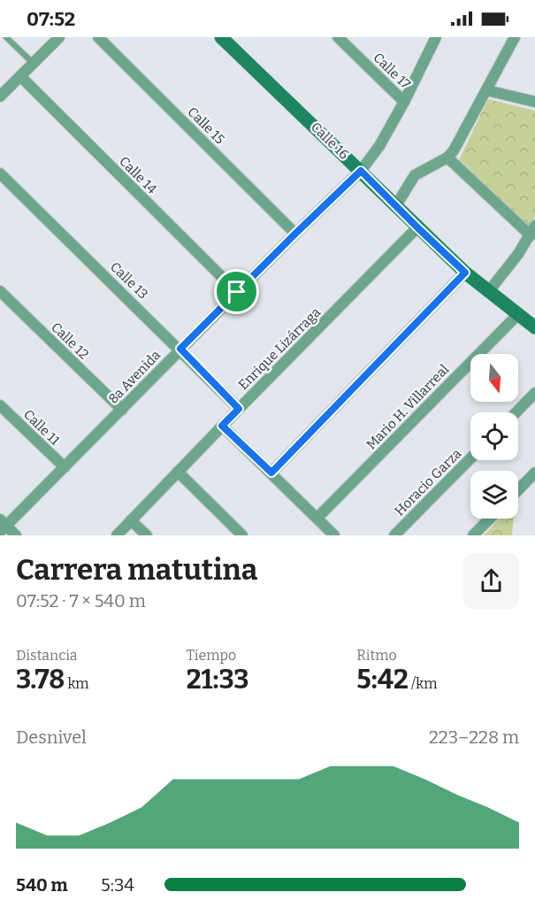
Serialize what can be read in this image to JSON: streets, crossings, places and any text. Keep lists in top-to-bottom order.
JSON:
{
  "streets": {
    "street": [
      "Calle 17",
      "Calle 15",
      "Calle 16",
      "Calle 14",
      "Calle 13",
      "Calle 12",
      "Enrique Lizárraga",
      "8a Avenida",
      "Mario H. Villarreal",
      "Calle 11",
      "Horacio Garza"
    ]
  },
  "crossings": [
    ["Calle 17", "8a Avenida"],
    ["Calle 15", "8a Avenida"],
    ["Calle 16", "Enrique Lizárraga"],
    ["Calle 16", "8a Avenida"],
    ["Calle 16", "Mario H. Villarreal"],
    ["Calle 14", "8a Avenida"],
    ["Calle 13", "Enrique Lizárraga"],
    ["Calle 13", "8a Avenida"],
    ["Calle 12", "8a Avenida"],
    ["8a Avenida", "Calle 11"]
  ],
  "north": "bottom",
  "page": {
    "status": "07:52",
    "heading": ["Carrera matutina", "07:52 · 7 × 540 m"],
    "stats": [
      ["Distancia", "3.78 km"],
      ["Tiempo", "21:33"],
      ["Ritmo", "5:42 /km"]
    ],
    "chart": ["Desnivel", "223–228 m"],
    "list": [
      {
        "name": "540 m",
        "note": "5:34"
      }
    ]
  }
}
